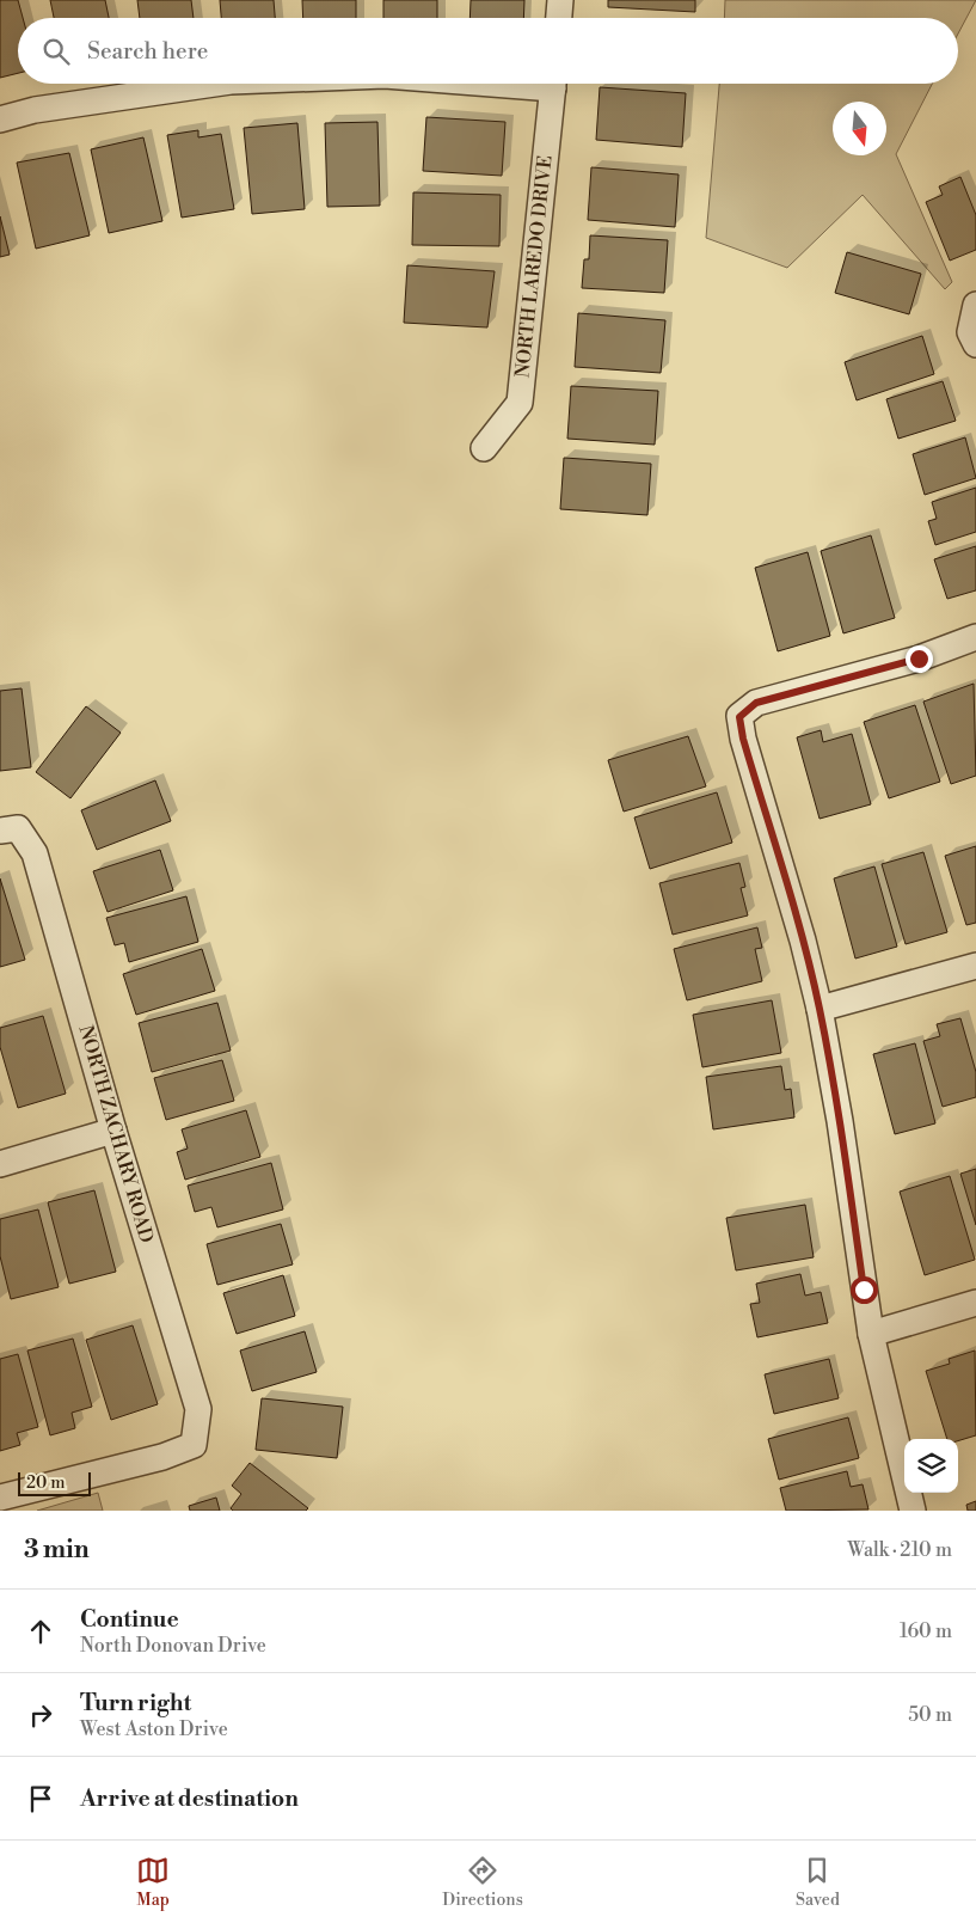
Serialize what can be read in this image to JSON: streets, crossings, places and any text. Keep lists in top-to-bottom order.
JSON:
{
  "streets": {
    "street": ["NORTH LAREDO DRIVE", "NORTH ZACHARY ROAD"]
  },
  "scale_bar": "20 m",
  "north": "bottom",
  "page": {
    "search": "Search here",
    "scale": "20 m",
    "heading": ["3 min", "Walk · 210 m"],
    "list": [
      ["Continue", "North Donovan Drive", "160 m"],
      ["Turn right", "West Aston Drive", "50 m"],
      "Arrive at destination"
    ],
    "nav": ["Map", "Directions", "Saved"]
  }
}
